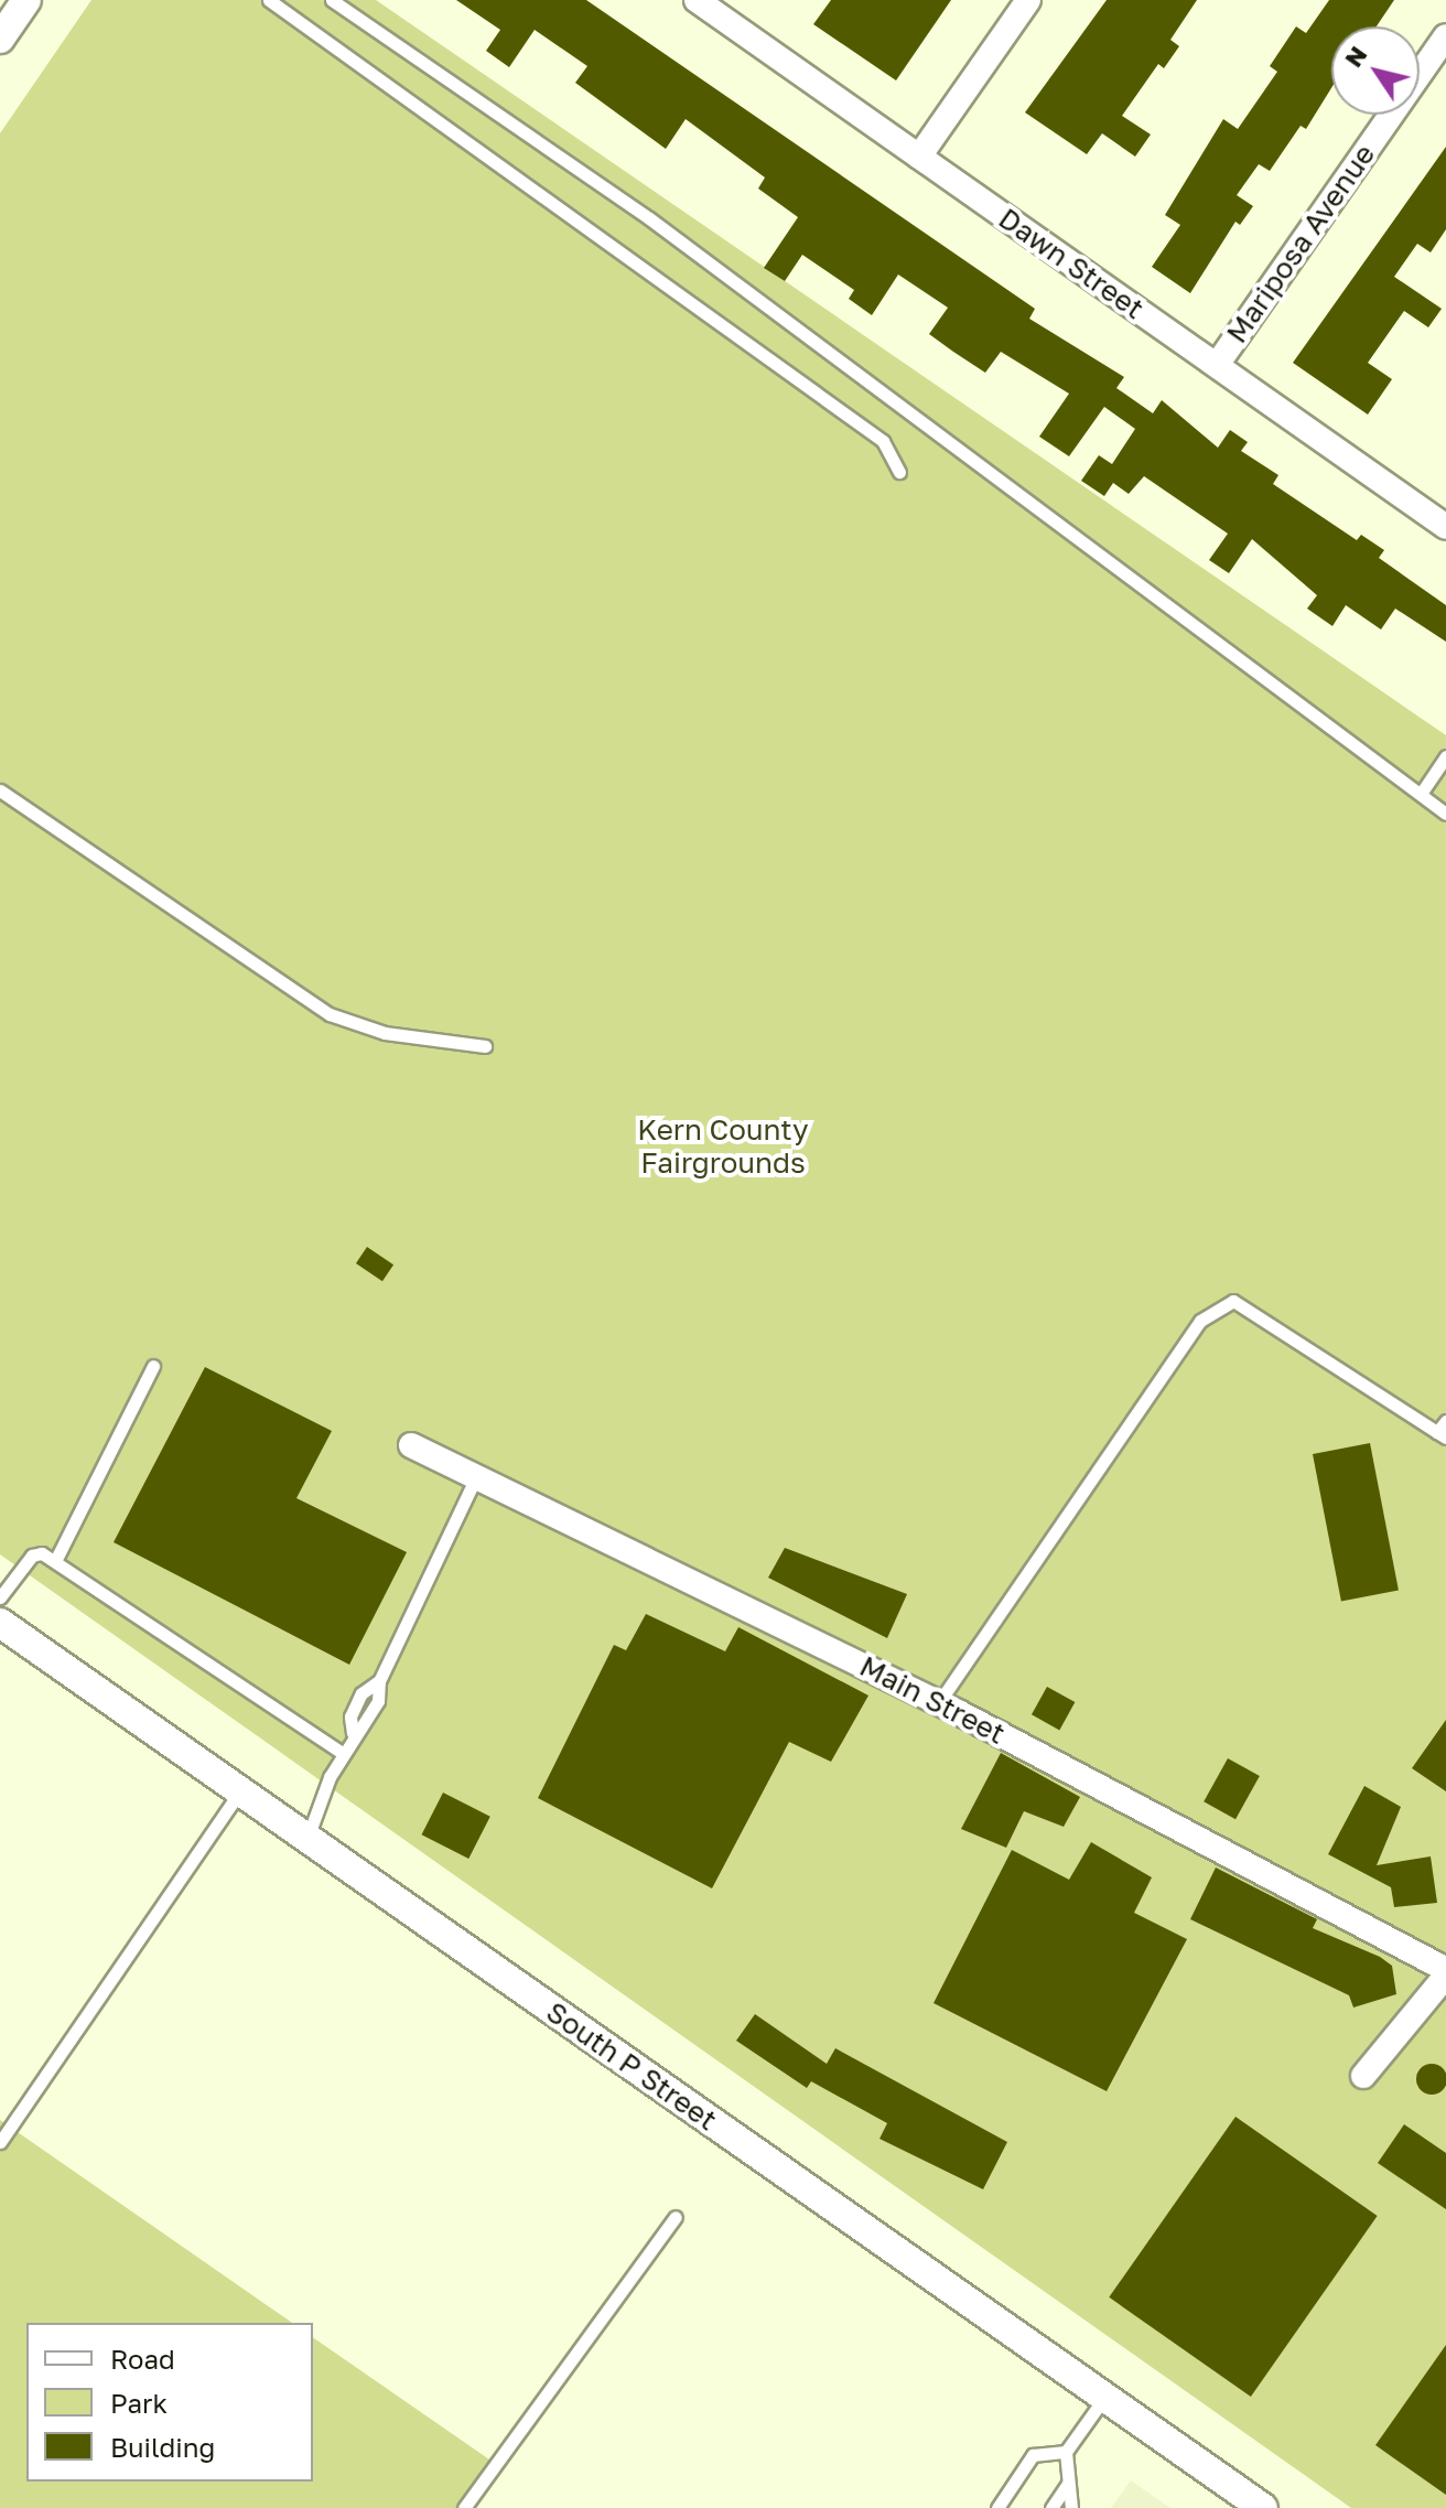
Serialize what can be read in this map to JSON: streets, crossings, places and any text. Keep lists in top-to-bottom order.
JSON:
{
  "streets": {
    "street": [
      "Mariposa Avenue",
      "Dawn Street",
      "Main Street",
      "South P Street"
    ]
  },
  "crossings": [
    ["Mariposa Avenue", "Dawn Street"]
  ],
  "parks": ["Kern County Fairgrounds"],
  "legend": ["Road", "Park", "Building"],
  "north": "top left"
}
